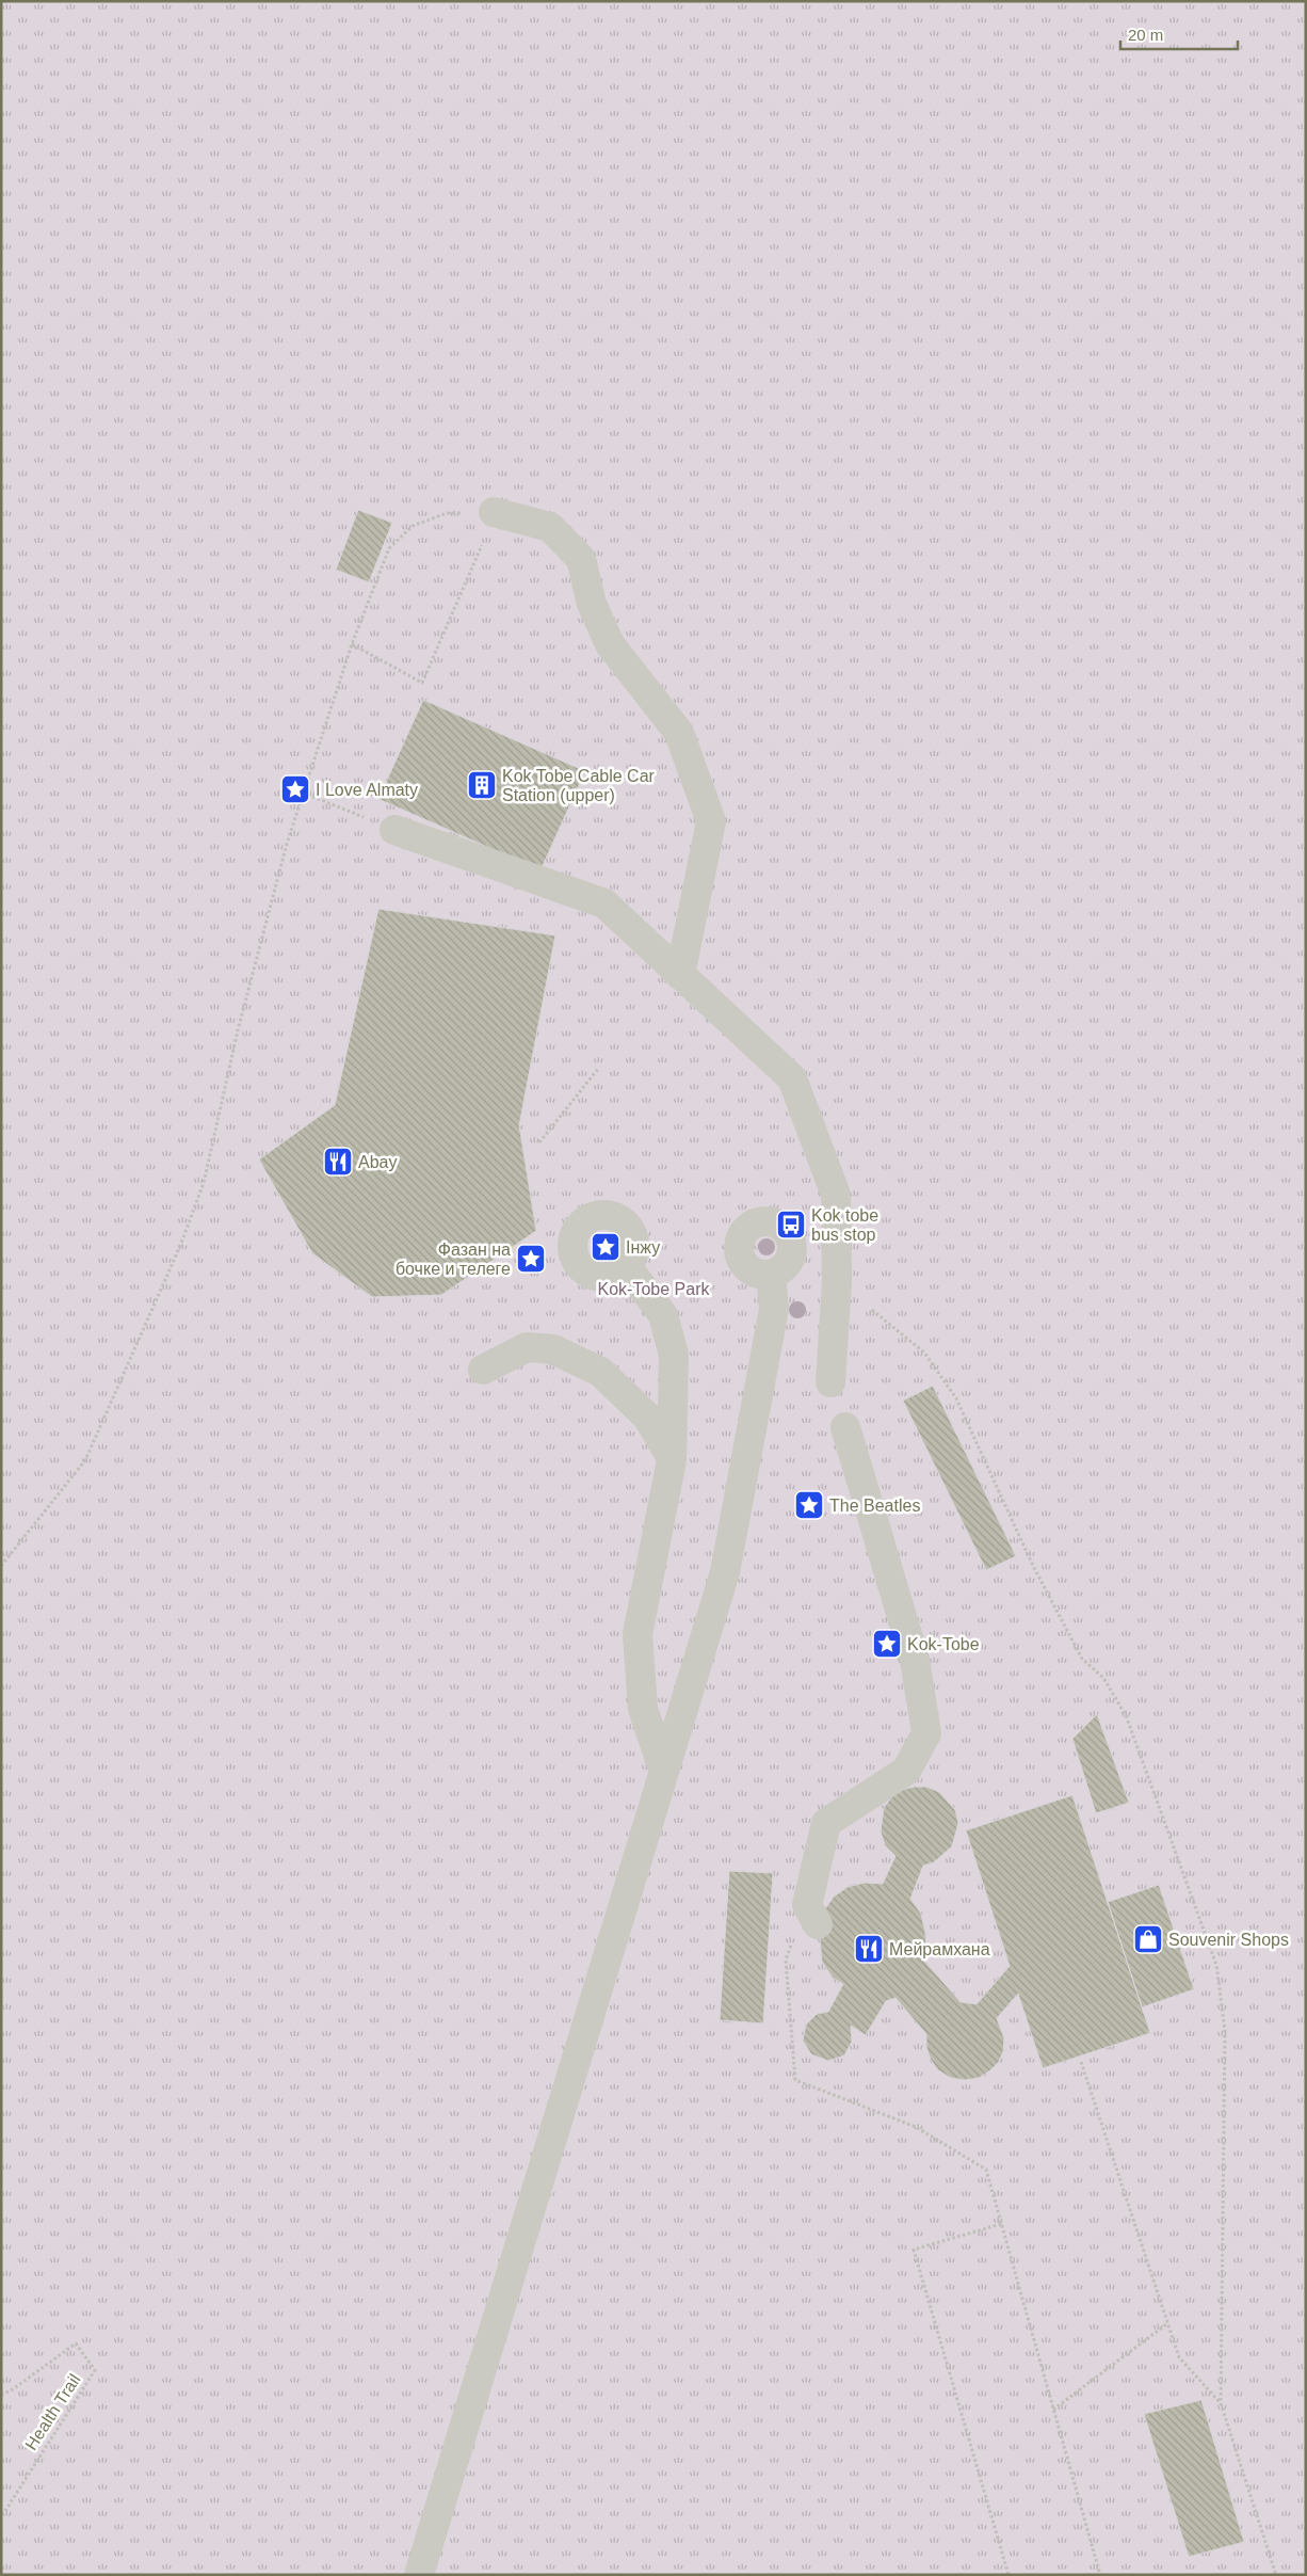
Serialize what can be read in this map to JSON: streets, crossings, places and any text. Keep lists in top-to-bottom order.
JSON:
{
  "streets": {
    "path": ["Health Trail"]
  },
  "parks": ["Kok-Tobe Park"],
  "places": {
    "building": ["Kok Tobe Cable Car Station (upper)"],
    "place": [
      "I Love Almaty",
      "Інжу",
      "Фазан на бочке и телеге",
      "The Beatles",
      "Kok-Tobe"
    ],
    "restaurant": ["Abay", "Мейрамхана"],
    "bus stop": ["Kok tobe bus stop"],
    "shop": ["Souvenir Shops"]
  },
  "scale_bar": "20 m"
}
